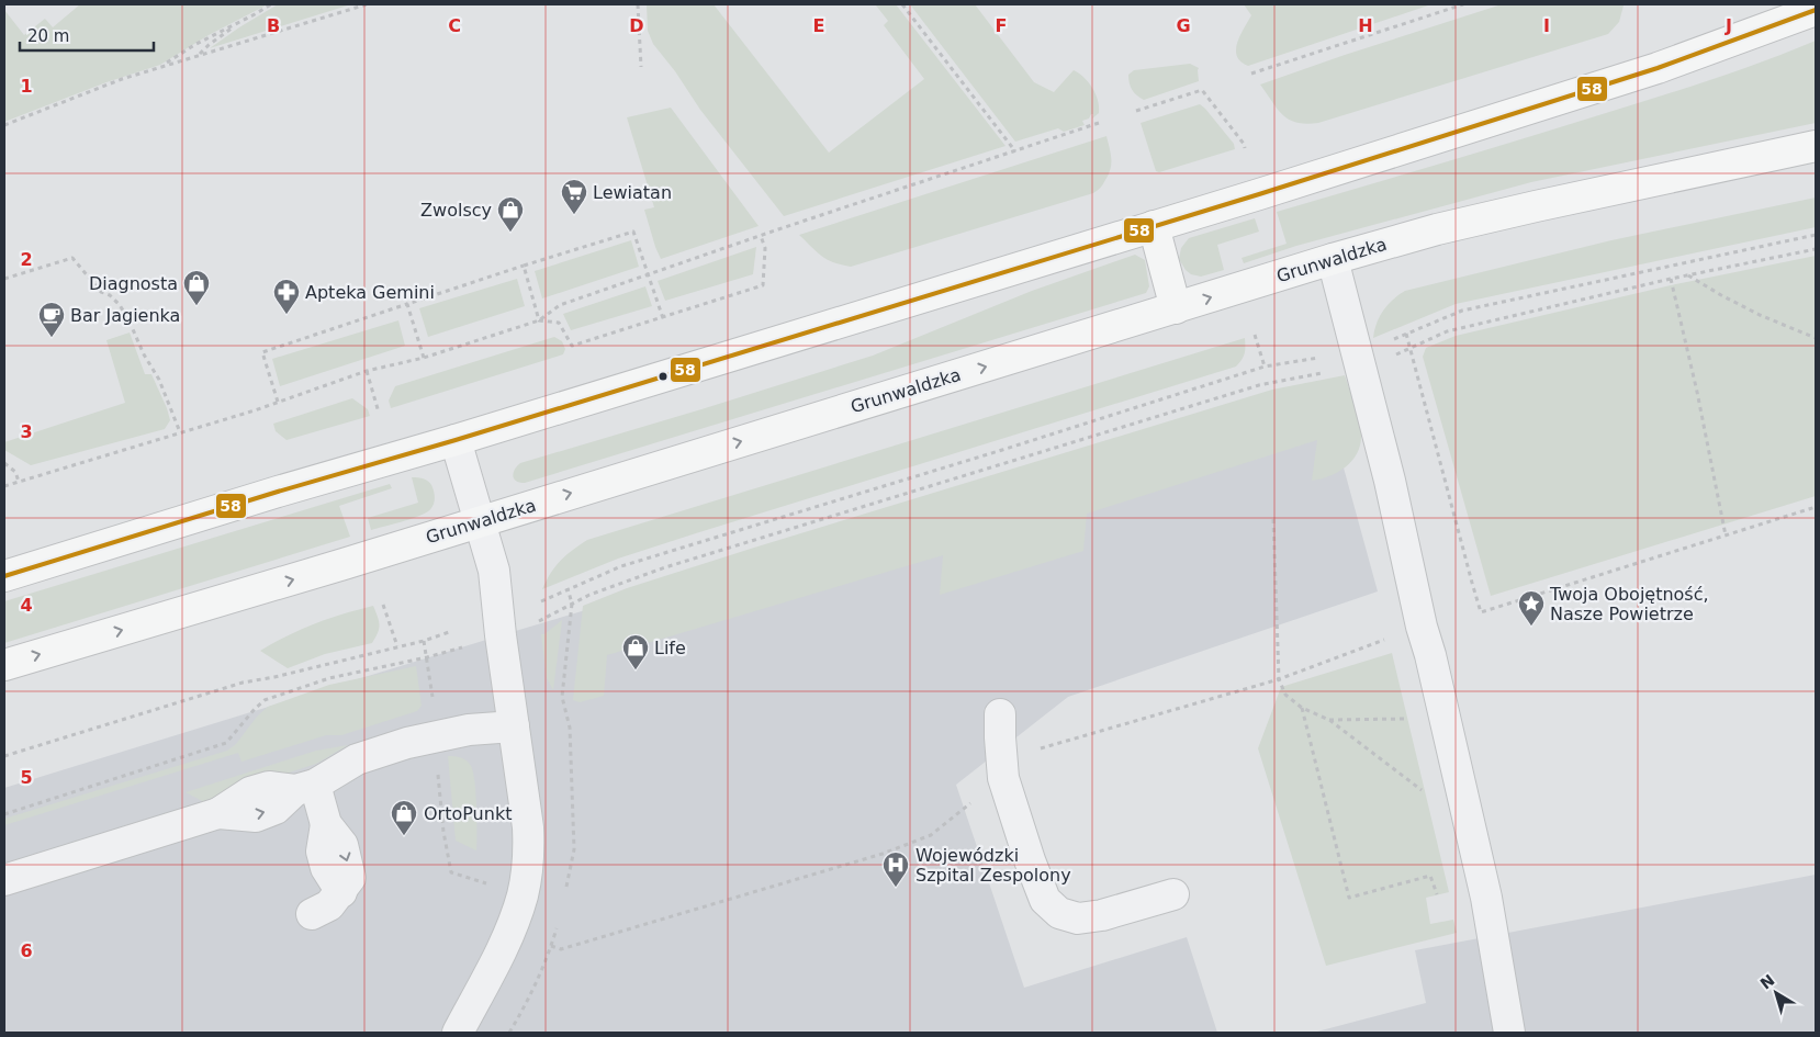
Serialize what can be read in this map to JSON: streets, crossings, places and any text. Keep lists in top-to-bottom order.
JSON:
{
  "streets": {
    "main road": ["Grunwaldzka"]
  },
  "places": {
    "supermarket": ["Lewiatan"],
    "shop": [
      "Zwolscy",
      "Diagnosta",
      "Life",
      "OrtoPunkt"
    ],
    "pharmacy": ["Apteka Gemini"],
    "cafe": ["Bar Jagienka"],
    "place": ["Twoja Obojętność, Nasze Powietrze"],
    "hospital": ["Wojewódzki Szpital Zespolony"]
  },
  "lines": ["transit line 58"],
  "scale_bar": "20 m",
  "north": "top left",
  "grid": {
    "columns": [
      "B",
      "C",
      "D",
      "E",
      "F",
      "G",
      "H",
      "I",
      "J"
    ],
    "rows": [
      "1",
      "2",
      "3",
      "4",
      "5",
      "6"
    ]
  }
}
